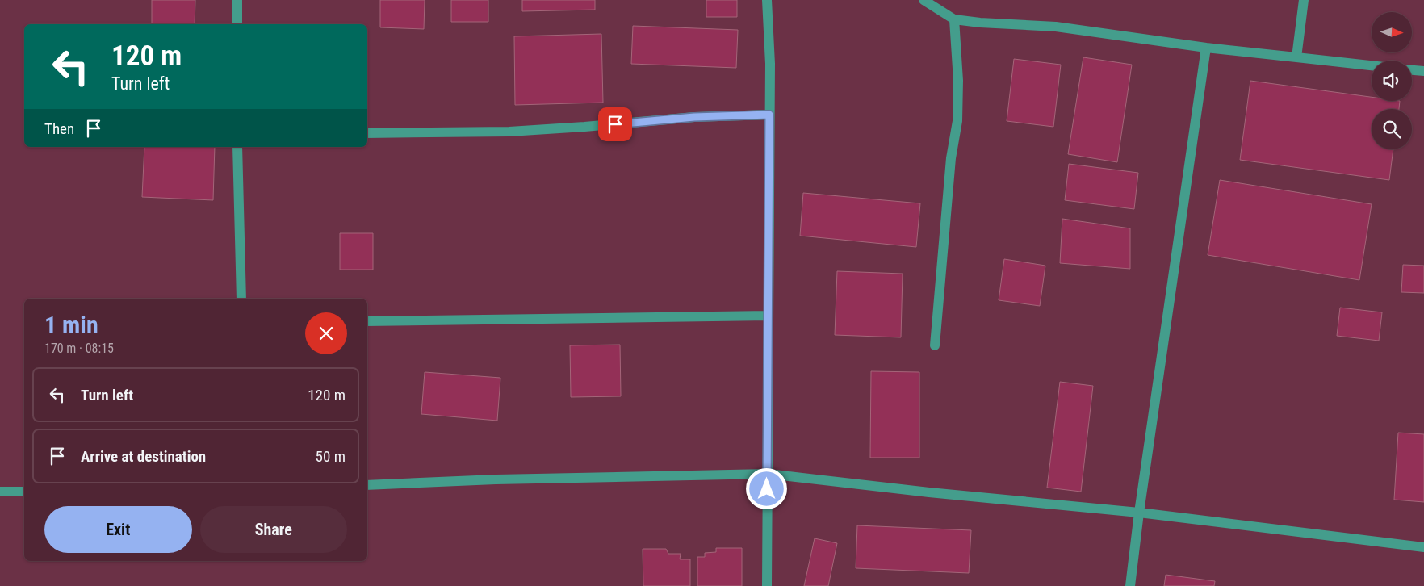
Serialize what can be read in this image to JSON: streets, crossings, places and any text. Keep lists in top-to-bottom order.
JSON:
{
  "north": "right",
  "page": {
    "turn": ["120 m", "Turn left"],
    "then": "Then",
    "heading": ["1 min", "170 m · 08:15"],
    "list": [
      {
        "name": "Turn left",
        "value": "120 m"
      },
      {
        "name": "Arrive at destination",
        "value": "50 m"
      }
    ],
    "buttons": ["Exit", "Share"]
  }
}
